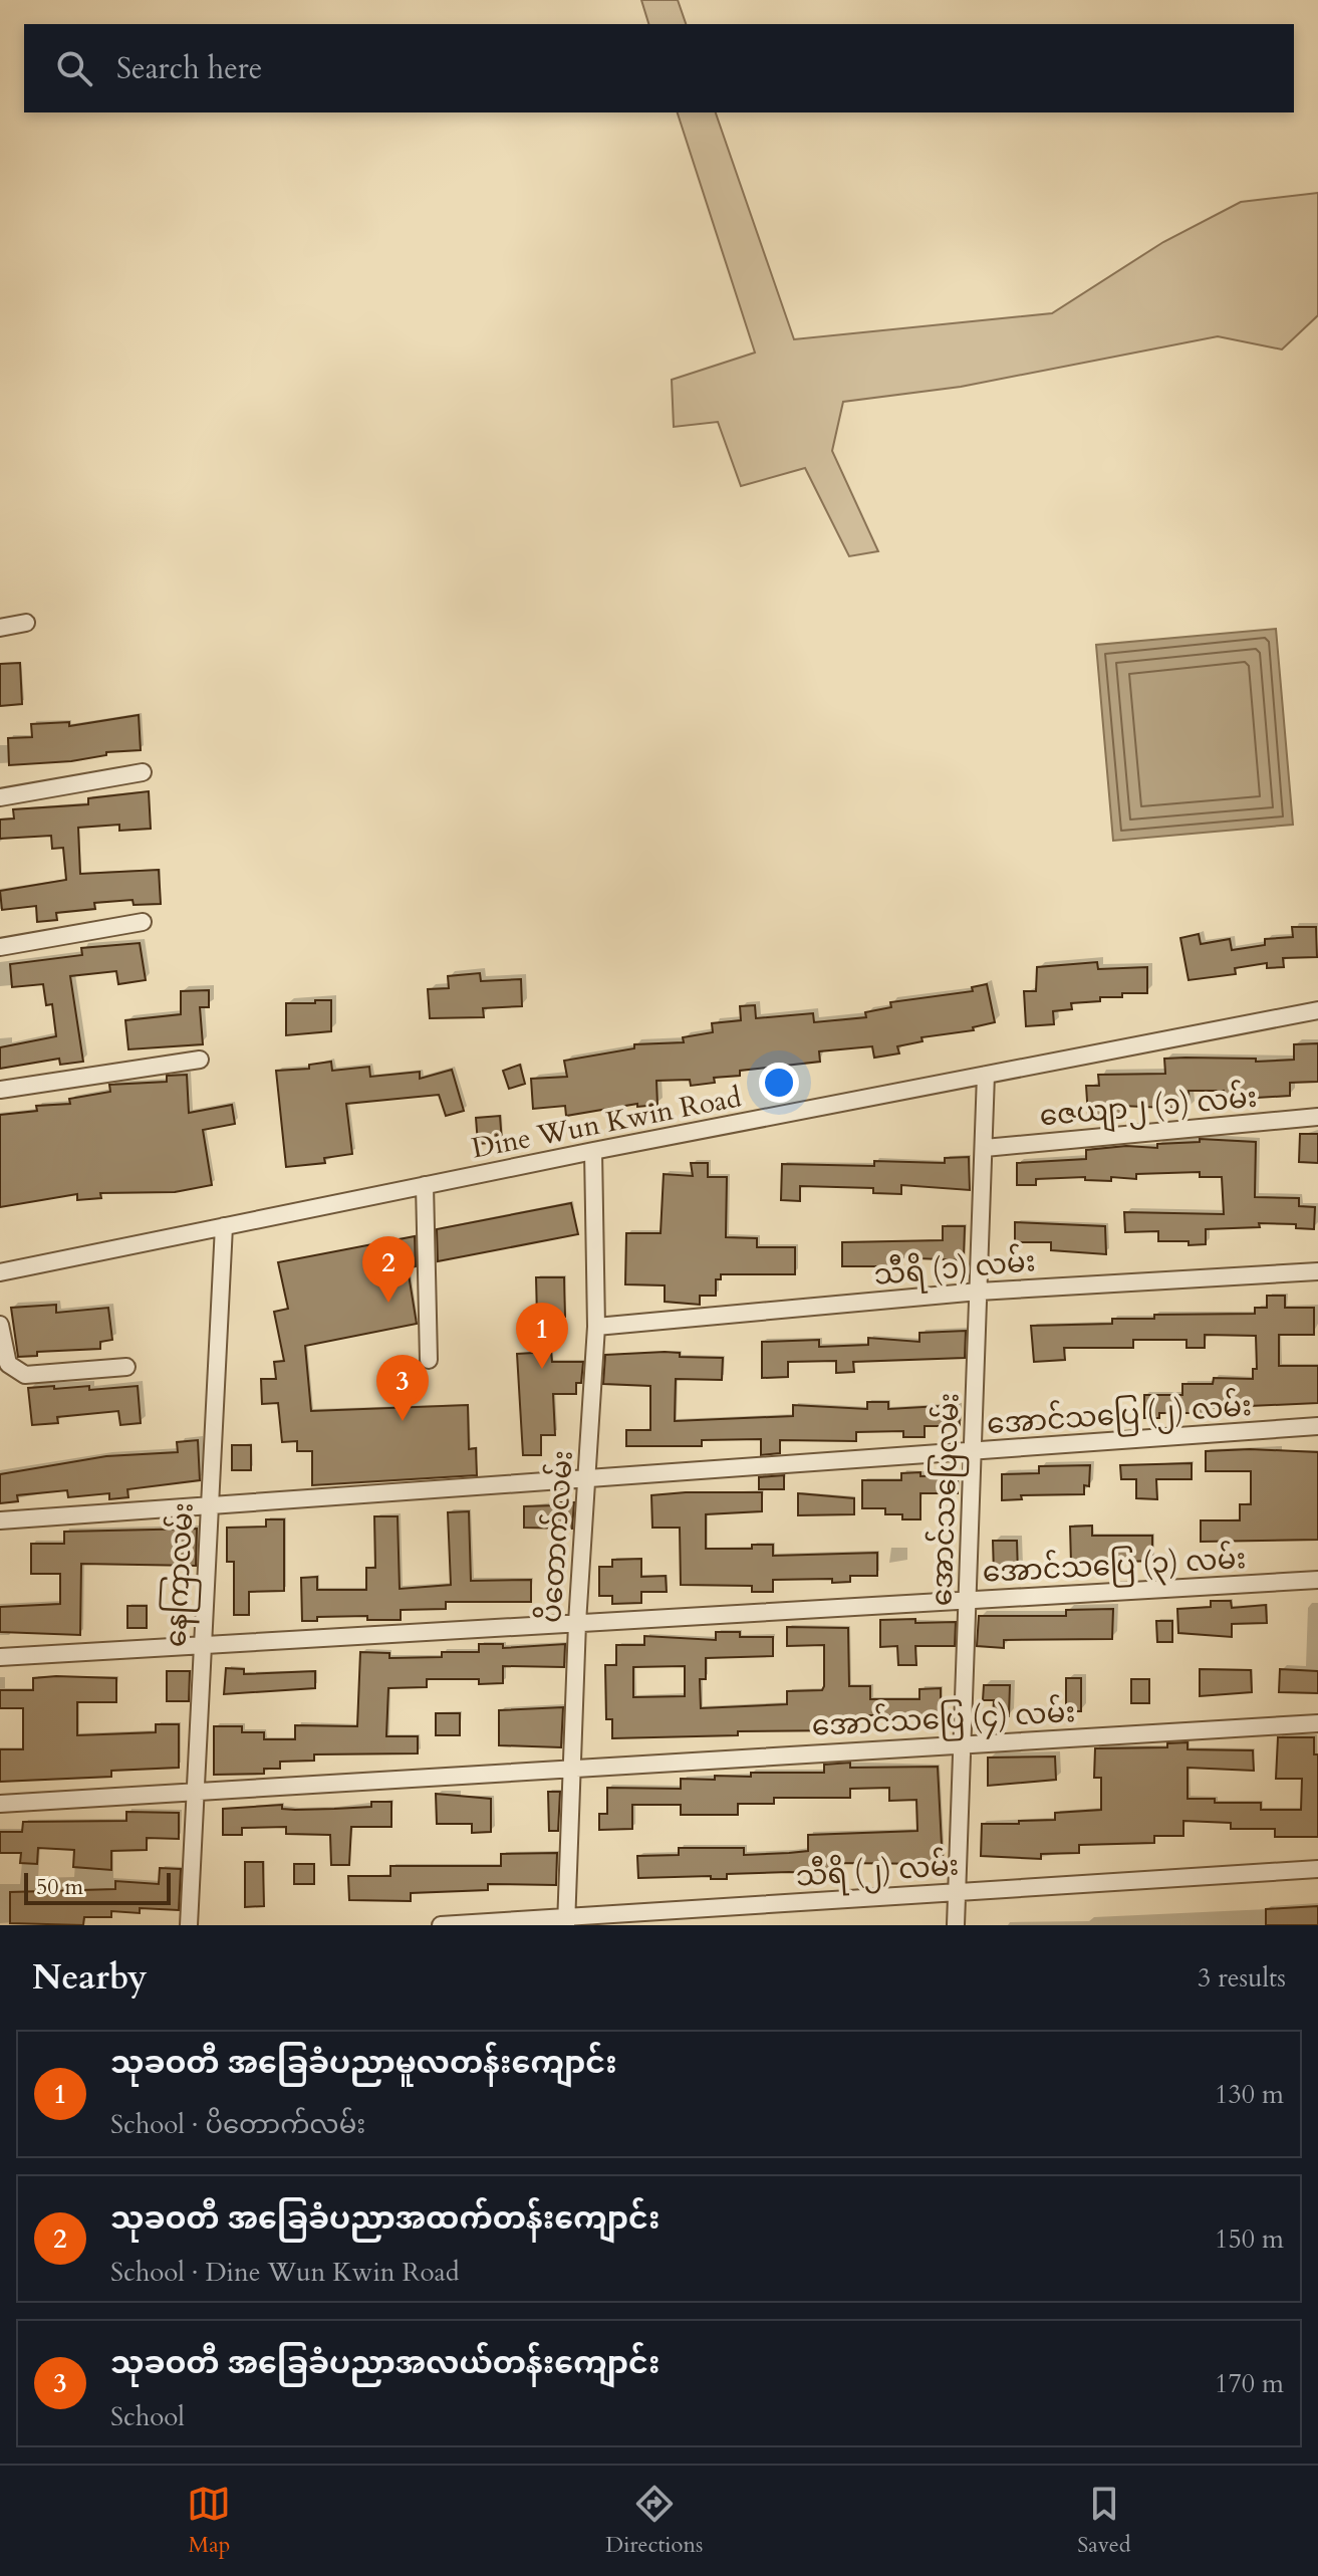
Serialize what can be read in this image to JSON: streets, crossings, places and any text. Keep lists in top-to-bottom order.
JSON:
{
  "streets": {
    "street": [
      "ဇေယျာ၂ (၁) လမ်း",
      "Dine Wun Kwin Road",
      "သီရိ (၁) လမ်း",
      "အောင်သပြေ (၂) လမ်း",
      "အောင်သပြေလမ်း",
      "ပိတောက်လမ်း",
      "အောင်သပြေ (၃) လမ်း",
      "နေကြာလမ်း",
      "အောင်သပြေ (၄) လမ်း",
      "သီရိ (၂) လမ်း"
    ]
  },
  "crossings": [
    ["ဇေယျာ၂ (၁) လမ်း", "အောင်သပြေလမ်း"],
    ["Dine Wun Kwin Road", "အောင်သပြေလမ်း"],
    ["Dine Wun Kwin Road", "ပိတောက်လမ်း"],
    ["Dine Wun Kwin Road", "နေကြာလမ်း"],
    ["သီရိ (၁) လမ်း", "အောင်သပြေလမ်း"],
    ["သီရိ (၁) လမ်း", "ပိတောက်လမ်း"],
    ["အောင်သပြေ (၂) လမ်း", "အောင်သပြေလမ်း"],
    ["အောင်သပြေ (၂) လမ်း", "ပိတောက်လမ်း"],
    ["အောင်သပြေ (၂) လမ်း", "နေကြာလမ်း"],
    ["အောင်သပြေလမ်း", "အောင်သပြေ (၃) လမ်း"],
    ["အောင်သပြေလမ်း", "အောင်သပြေ (၄) လမ်း"],
    ["အောင်သပြေလမ်း", "သီရိ (၂) လမ်း"],
    ["ပိတောက်လမ်း", "အောင်သပြေ (၃) လမ်း"],
    ["ပိတောက်လမ်း", "အောင်သပြေ (၄) လမ်း"],
    ["ပိတောက်လမ်း", "သီရိ (၂) လမ်း"],
    ["အောင်သပြေ (၃) လမ်း", "နေကြာလမ်း"],
    ["နေကြာလမ်း", "အောင်သပြေ (၄) လမ်း"]
  ],
  "scale_bar": "50 m",
  "page": {
    "search": "Search here",
    "pins": ["2", "1", "3"],
    "scale": "50 m",
    "heading": ["Nearby", "3 results"],
    "list": [
      {
        "mark": "1",
        "name": "သုခဝတီ အခြေခံပညာမူလတန်းကျောင်း",
        "note": "School · ပိတောက်လမ်း",
        "value": "130 m"
      },
      {
        "mark": "2",
        "name": "သုခဝတီ အခြေခံပညာအထက်တန်းကျောင်း",
        "note": "School · Dine Wun Kwin Road",
        "value": "150 m"
      },
      {
        "mark": "3",
        "name": "သုခဝတီ အခြေခံပညာအလယ်တန်းကျောင်း",
        "note": "School",
        "value": "170 m"
      }
    ],
    "nav": ["Map", "Directions", "Saved"]
  }
}
